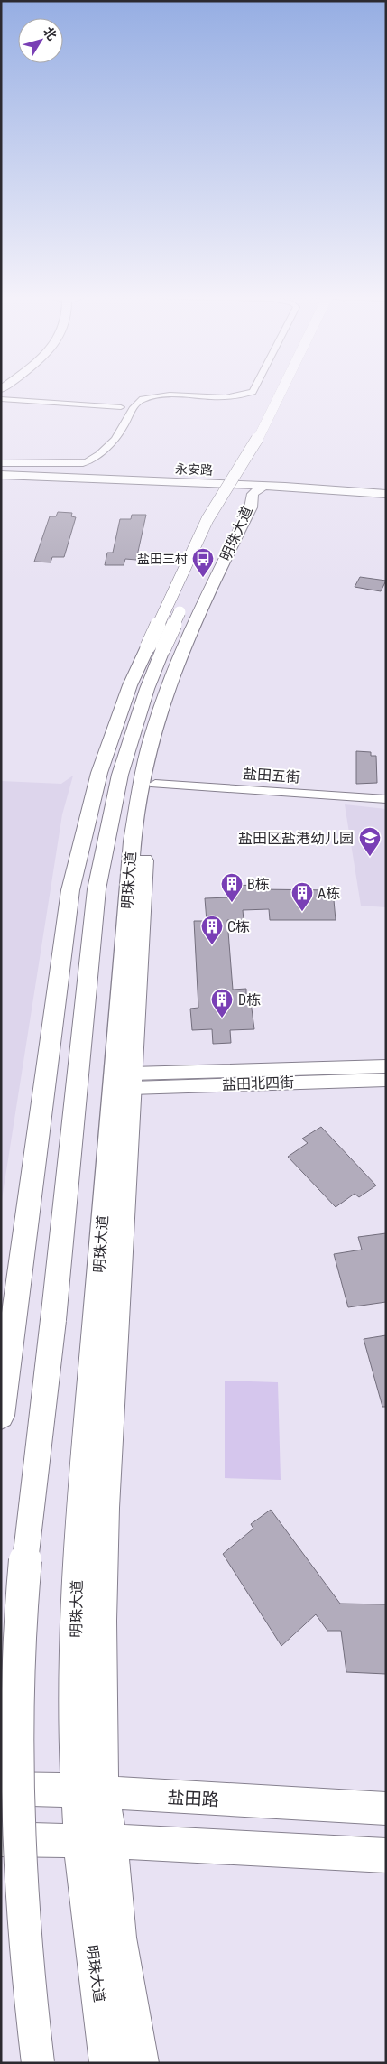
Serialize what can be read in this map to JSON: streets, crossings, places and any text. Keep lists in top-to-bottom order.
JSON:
{
  "streets": {
    "street": [
      "永安路",
      "明珠大道",
      "盐田五街",
      "盐田北四街",
      "盐田路"
    ]
  },
  "crossings": [
    ["永安路", "明珠大道"],
    ["明珠大道", "盐田五街"],
    ["明珠大道", "盐田北四街"],
    ["明珠大道", "盐田路"]
  ],
  "places": {
    "bus stop": ["盐田三村"],
    "school or university": ["盐田区盐港幼儿园"],
    "building": [
      "B栋",
      "A栋",
      "C栋",
      "D栋"
    ]
  },
  "north": "top right"
}
